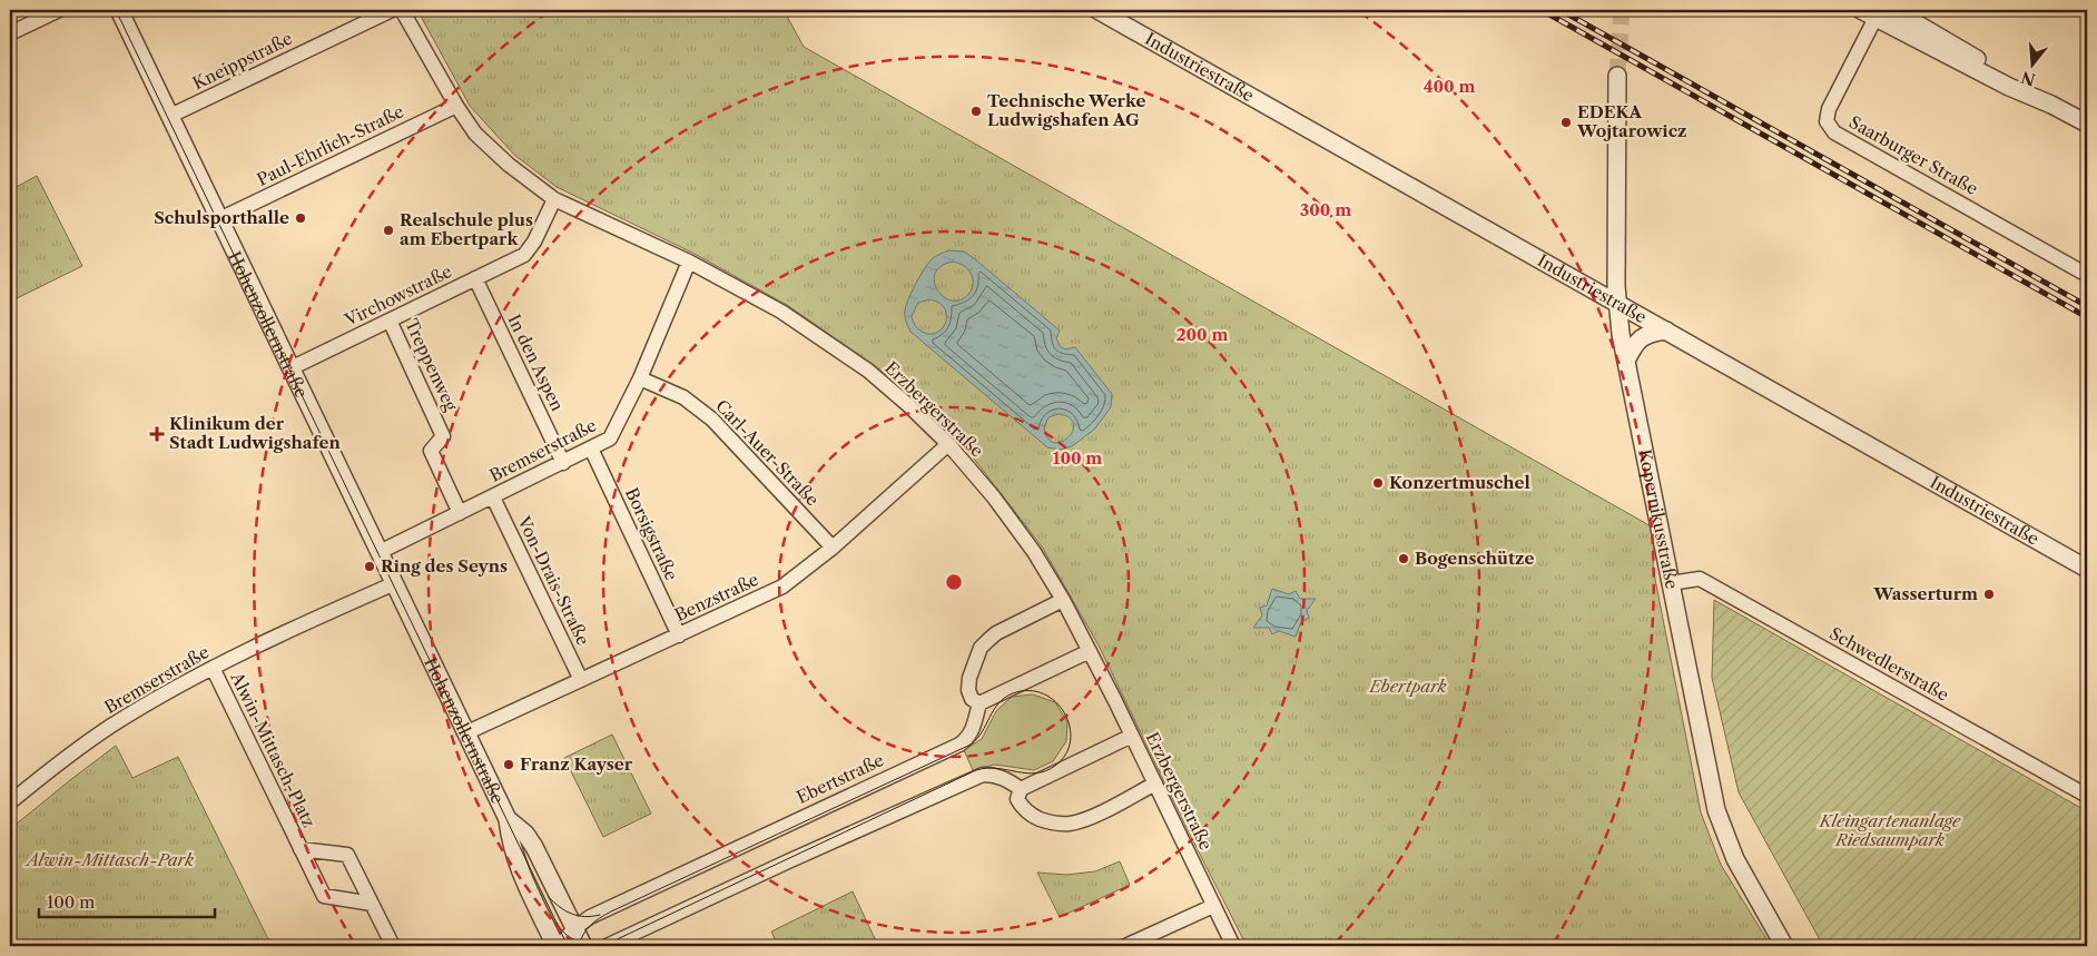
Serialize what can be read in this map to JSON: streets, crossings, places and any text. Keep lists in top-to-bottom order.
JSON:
{
  "streets": {
    "street": [
      "Kneippstraße",
      "Industriestraße",
      "Paul-Ehrlich-Straße",
      "Saarburger Straße",
      "Virchowstraße",
      "Hohenzollernstraße",
      "In den Aspen",
      "Treppenweg",
      "Erzbergerstraße",
      "Bremserstraße",
      "Carl-Auer-Straße",
      "Kopernikusstraße",
      "Borsigstraße",
      "Von-Drais-Straße",
      "Benzstraße",
      "Schwedlerstraße",
      "Alwin-Mittasch-Platz",
      "Ebertstraße"
    ]
  },
  "crossings": [
    ["Kneippstraße", "Hohenzollernstraße"],
    ["Industriestraße", "Kopernikusstraße"],
    ["Paul-Ehrlich-Straße", "Hohenzollernstraße"],
    ["Paul-Ehrlich-Straße", "Erzbergerstraße"],
    ["Virchowstraße", "Hohenzollernstraße"],
    ["Virchowstraße", "In den Aspen"],
    ["Virchowstraße", "Treppenweg"],
    ["Virchowstraße", "Erzbergerstraße"],
    ["Hohenzollernstraße", "Bremserstraße"],
    ["Hohenzollernstraße", "Benzstraße"],
    ["Hohenzollernstraße", "Ebertstraße"],
    ["In den Aspen", "Bremserstraße"],
    ["Treppenweg", "Bremserstraße"],
    ["Erzbergerstraße", "Bremserstraße"],
    ["Erzbergerstraße", "Benzstraße"],
    ["Bremserstraße", "Carl-Auer-Straße"],
    ["Bremserstraße", "Borsigstraße"],
    ["Bremserstraße", "Von-Drais-Straße"],
    ["Bremserstraße", "Alwin-Mittasch-Platz"],
    ["Carl-Auer-Straße", "Benzstraße"],
    ["Kopernikusstraße", "Schwedlerstraße"],
    ["Borsigstraße", "Benzstraße"],
    ["Von-Drais-Straße", "Benzstraße"]
  ],
  "parks": ["Ebertpark", "Kleingartenanlage Riedsaumpark", "Alwin-Mittasch-Park"],
  "places": {
    "other": [
      "Technische Werke Ludwigshafen AG",
      "EDEKA Wojtarowicz",
      "Schulsporthalle",
      "Realschule plus am Ebertpark",
      "Konzertmuschel",
      "Bogenschütze",
      "Ring des Seyns",
      "Wasserturm",
      "Franz Kayser"
    ],
    "health": ["Klinikum der Stadt Ludwigshafen"]
  },
  "scale_bar": "100 m",
  "north": "bottom",
  "rings": [
    "400 m",
    "300 m",
    "200 m",
    "100 m"
  ]
}
